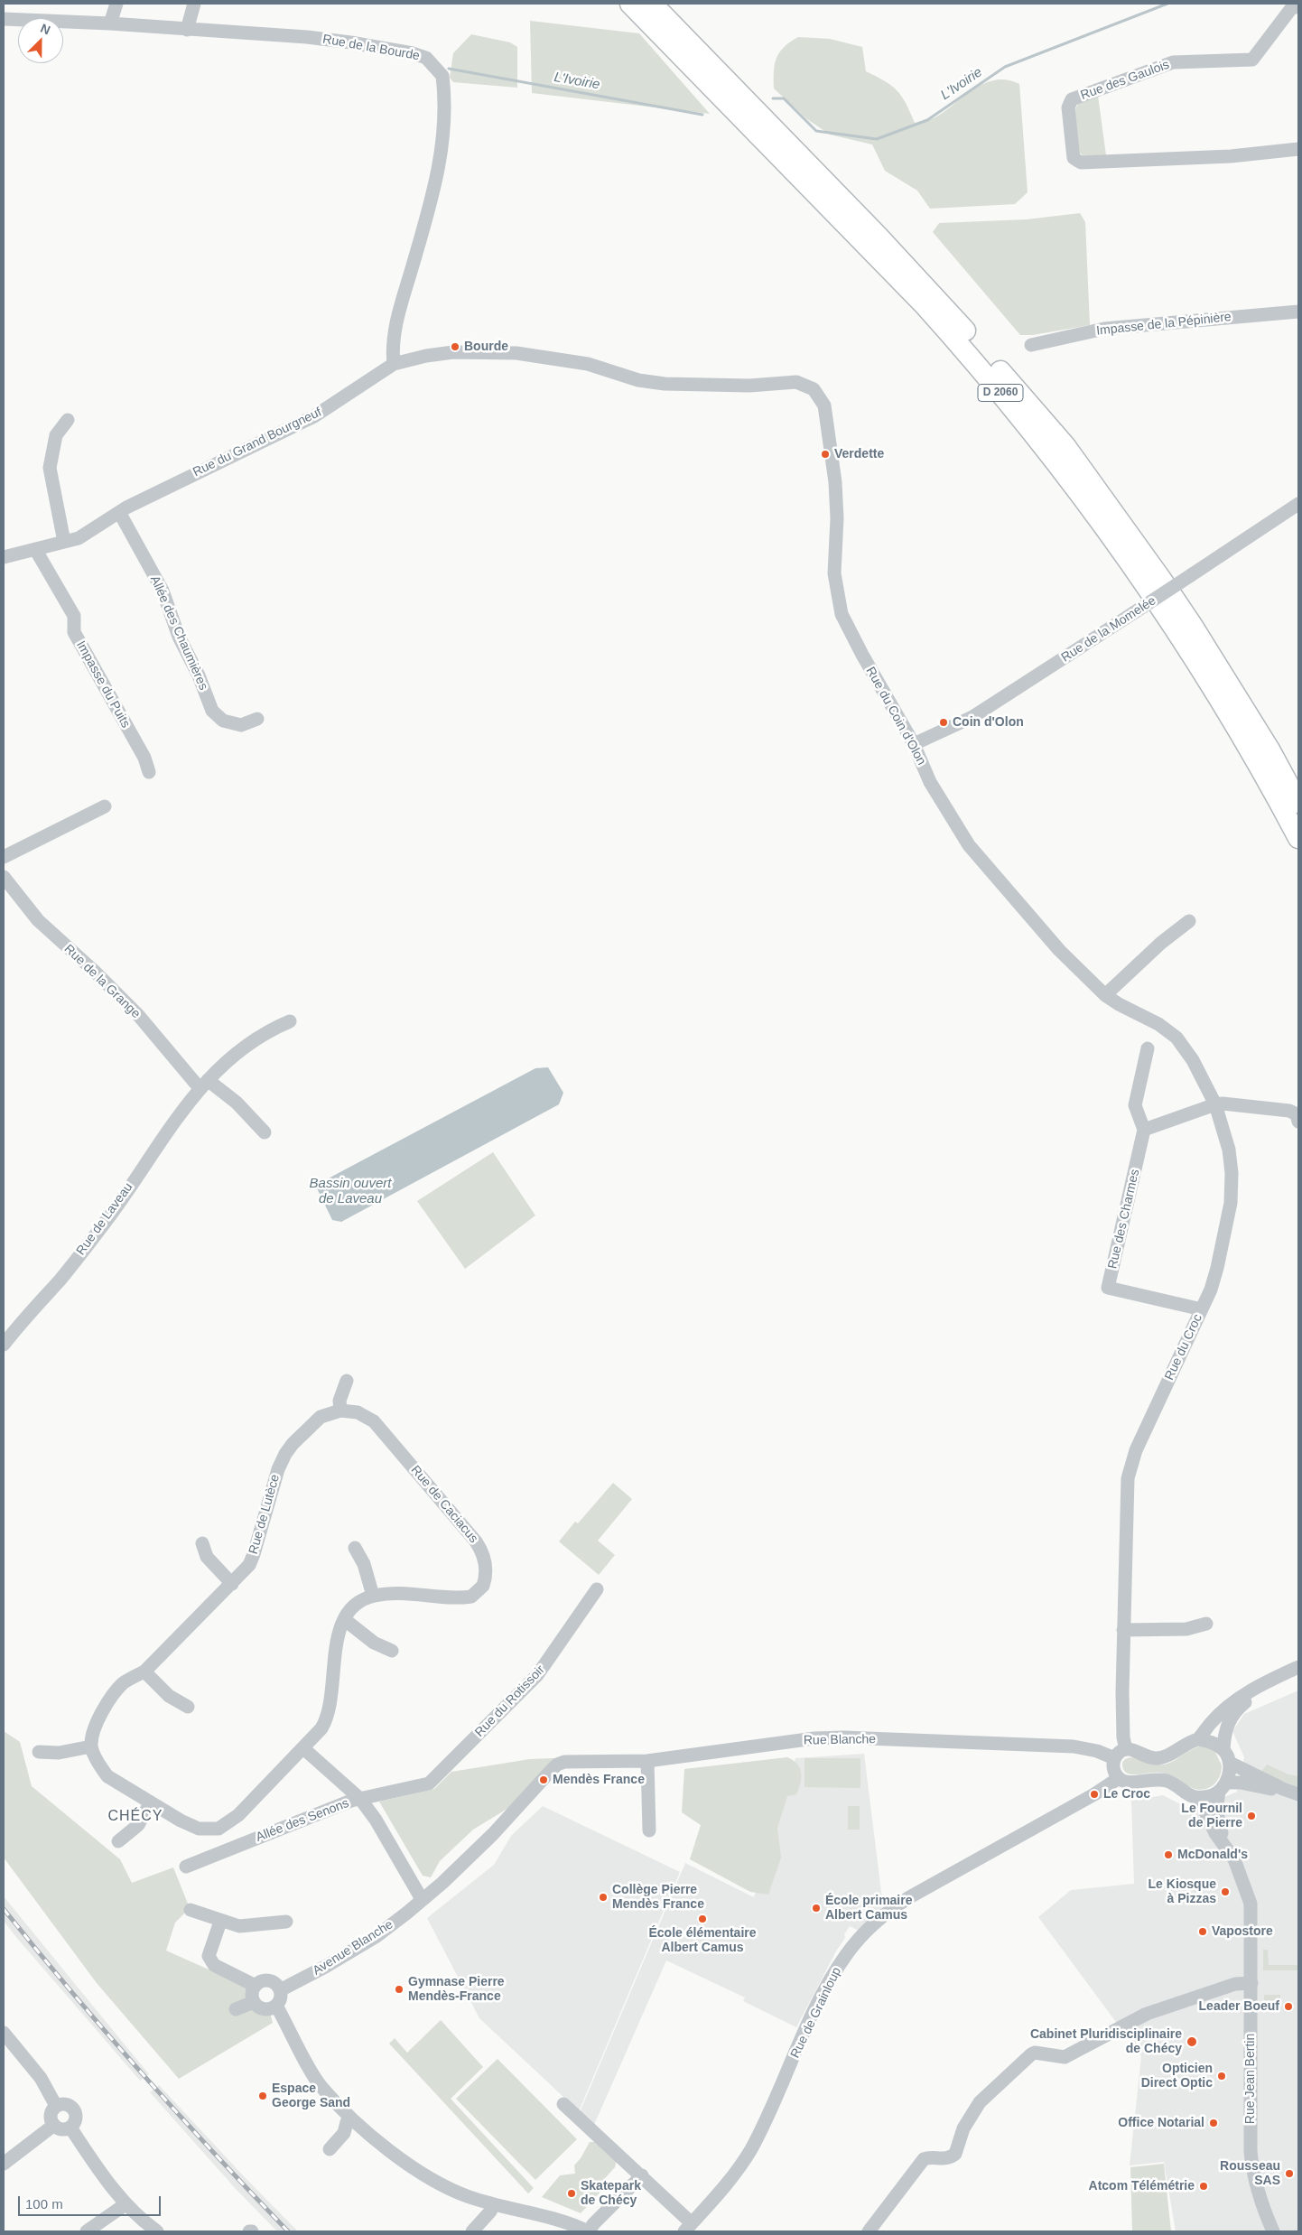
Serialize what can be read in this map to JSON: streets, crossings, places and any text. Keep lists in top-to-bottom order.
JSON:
{
  "streets": {
    "highway": ["D 2060"],
    "street": [
      "Rue de la Bourde",
      "Rue des Gaulois",
      "Impasse de la Pépinière",
      "Rue du Grand Bourgneuf",
      "Rue de la Momelée",
      "Allée des Chaumières",
      "Impasse du Puits",
      "Rue du Coin d'Olon",
      "Rue de la Grange",
      "Rue de Laveau",
      "Rue des Charmes",
      "Rue du Croc",
      "Rue de Caciacus",
      "Rue de Lutèce",
      "Rue du Rotissoir",
      "Rue Blanche",
      "Allée des Senons",
      "Avenue Blanche",
      "Rue de Grainloup",
      "Rue Jean Bertin"
    ]
  },
  "crossings": [
    ["Rue de la Bourde", "Rue du Grand Bourgneuf"],
    ["Rue du Grand Bourgneuf", "Allée des Chaumières"],
    ["Rue du Grand Bourgneuf", "Impasse du Puits"],
    ["Rue du Grand Bourgneuf", "Rue du Coin d'Olon"],
    ["Rue de la Momelée", "Rue du Coin d'Olon"],
    ["Rue du Coin d'Olon", "Rue du Croc"],
    ["Rue de la Grange", "Rue de Laveau"],
    ["Rue des Charmes", "Rue du Croc"],
    ["Rue de Caciacus", "Rue de Lutèce"],
    ["Rue du Rotissoir", "Allée des Senons"],
    ["Rue Blanche", "Avenue Blanche"],
    ["Allée des Senons", "Avenue Blanche"]
  ],
  "districts": ["CHÉCY"],
  "water": ["L'Ivoirie", "Bassin ouvert de Laveau"],
  "places": [
    "Bourde",
    "Verdette",
    "Coin d'Olon",
    "Mendès France",
    "Le Croc",
    "Le Fournil de Pierre",
    "McDonald's",
    "Le Kiosque à Pizzas",
    "Collège Pierre Mendès France",
    "École primaire Albert Camus",
    "École élémentaire Albert Camus",
    "Vapostore",
    "Gymnase Pierre Mendès-France",
    "Leader Boeuf",
    "Cabinet Pluridisciplinaire de Chécy",
    "Opticien Direct Optic",
    "Espace George Sand",
    "Office Notarial",
    "Rousseau SAS",
    "Atcom Télémétrie",
    "Skatepark de Chécy"
  ],
  "scale_bar": "100 m",
  "north": "top right"
}
